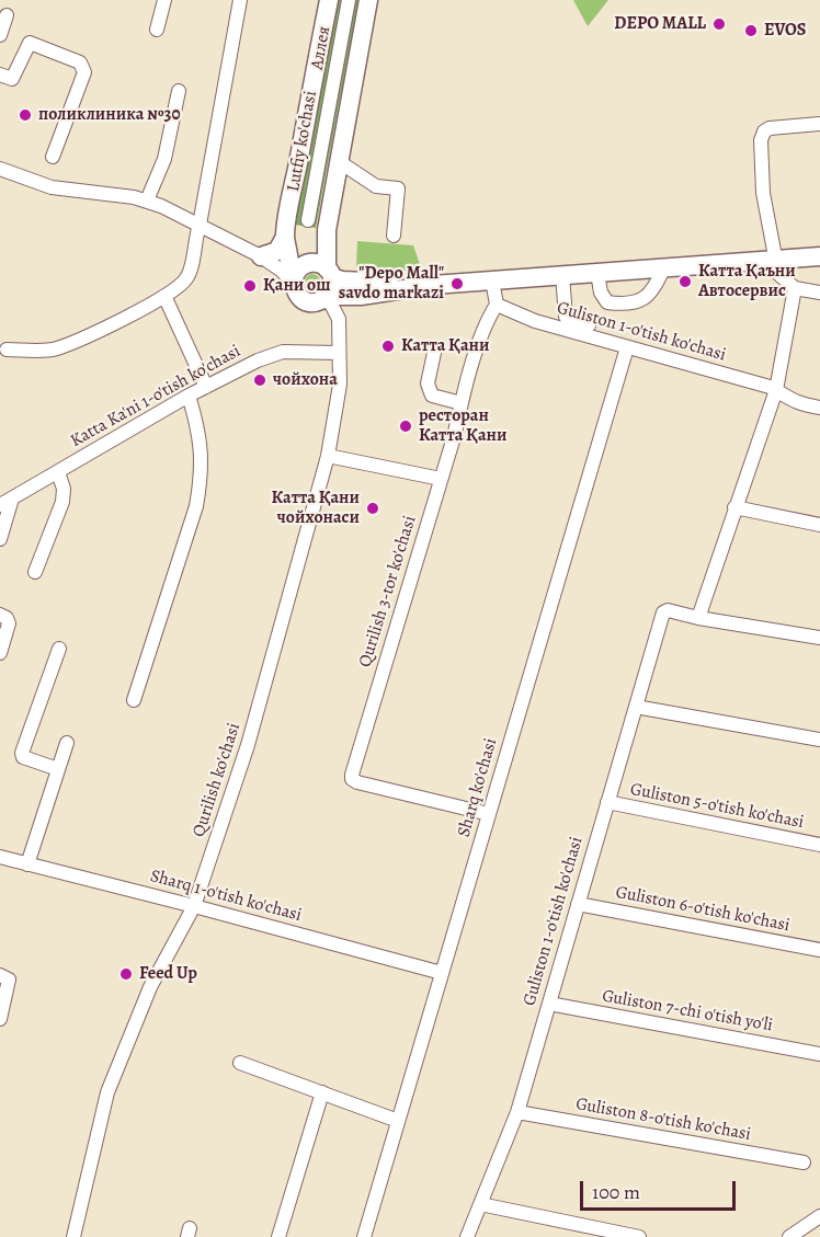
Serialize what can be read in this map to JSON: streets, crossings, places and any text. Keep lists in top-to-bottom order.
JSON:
{
  "streets": {
    "main road": ["Lutfiy ko'chasi"],
    "street": [
      "Аллея",
      "Guliston 1-o'tish ko'chasi",
      "Katta Ka'ni 1-o'tish ko'chasi",
      "Qurilish 3-tor ko'chasi",
      "Qurilish ko'chasi",
      "Sharq ko'chasi",
      "Guliston 5-o'tish ko'chasi",
      "Sharq 1-o'tish ko'chasi",
      "Guliston 6-o'tish ko'chasi",
      "Guliston 7-chi o'tish yo'li",
      "Guliston 8-o'tish ko'chasi"
    ]
  },
  "crossings": [
    ["Lutfiy ko'chasi", "Qurilish ko'chasi"],
    ["Guliston 1-o'tish ko'chasi", "Qurilish 3-tor ko'chasi"],
    ["Guliston 1-o'tish ko'chasi", "Sharq ko'chasi"],
    ["Guliston 1-o'tish ko'chasi", "Guliston 5-o'tish ko'chasi"],
    ["Guliston 1-o'tish ko'chasi", "Guliston 6-o'tish ko'chasi"],
    ["Guliston 1-o'tish ko'chasi", "Guliston 7-chi o'tish yo'li"],
    ["Guliston 1-o'tish ko'chasi", "Guliston 8-o'tish ko'chasi"],
    ["Katta Ka'ni 1-o'tish ko'chasi", "Qurilish ko'chasi"],
    ["Qurilish 3-tor ko'chasi", "Sharq ko'chasi"],
    ["Qurilish ko'chasi", "Sharq 1-o'tish ko'chasi"],
    ["Sharq ko'chasi", "Sharq 1-o'tish ko'chasi"]
  ],
  "places": [
    "DEPO MALL",
    "EVOS",
    "поликлиника №30",
    "Катта Қаъни Автосервис",
    "\"Depo Mall\" savdo markazi",
    "Қани ош",
    "Катта Қани",
    "чойхона",
    "ресторан Катта Қани",
    "Катта Қани чойхонаси",
    "Feed Up"
  ],
  "scale_bar": "100 m"
}
